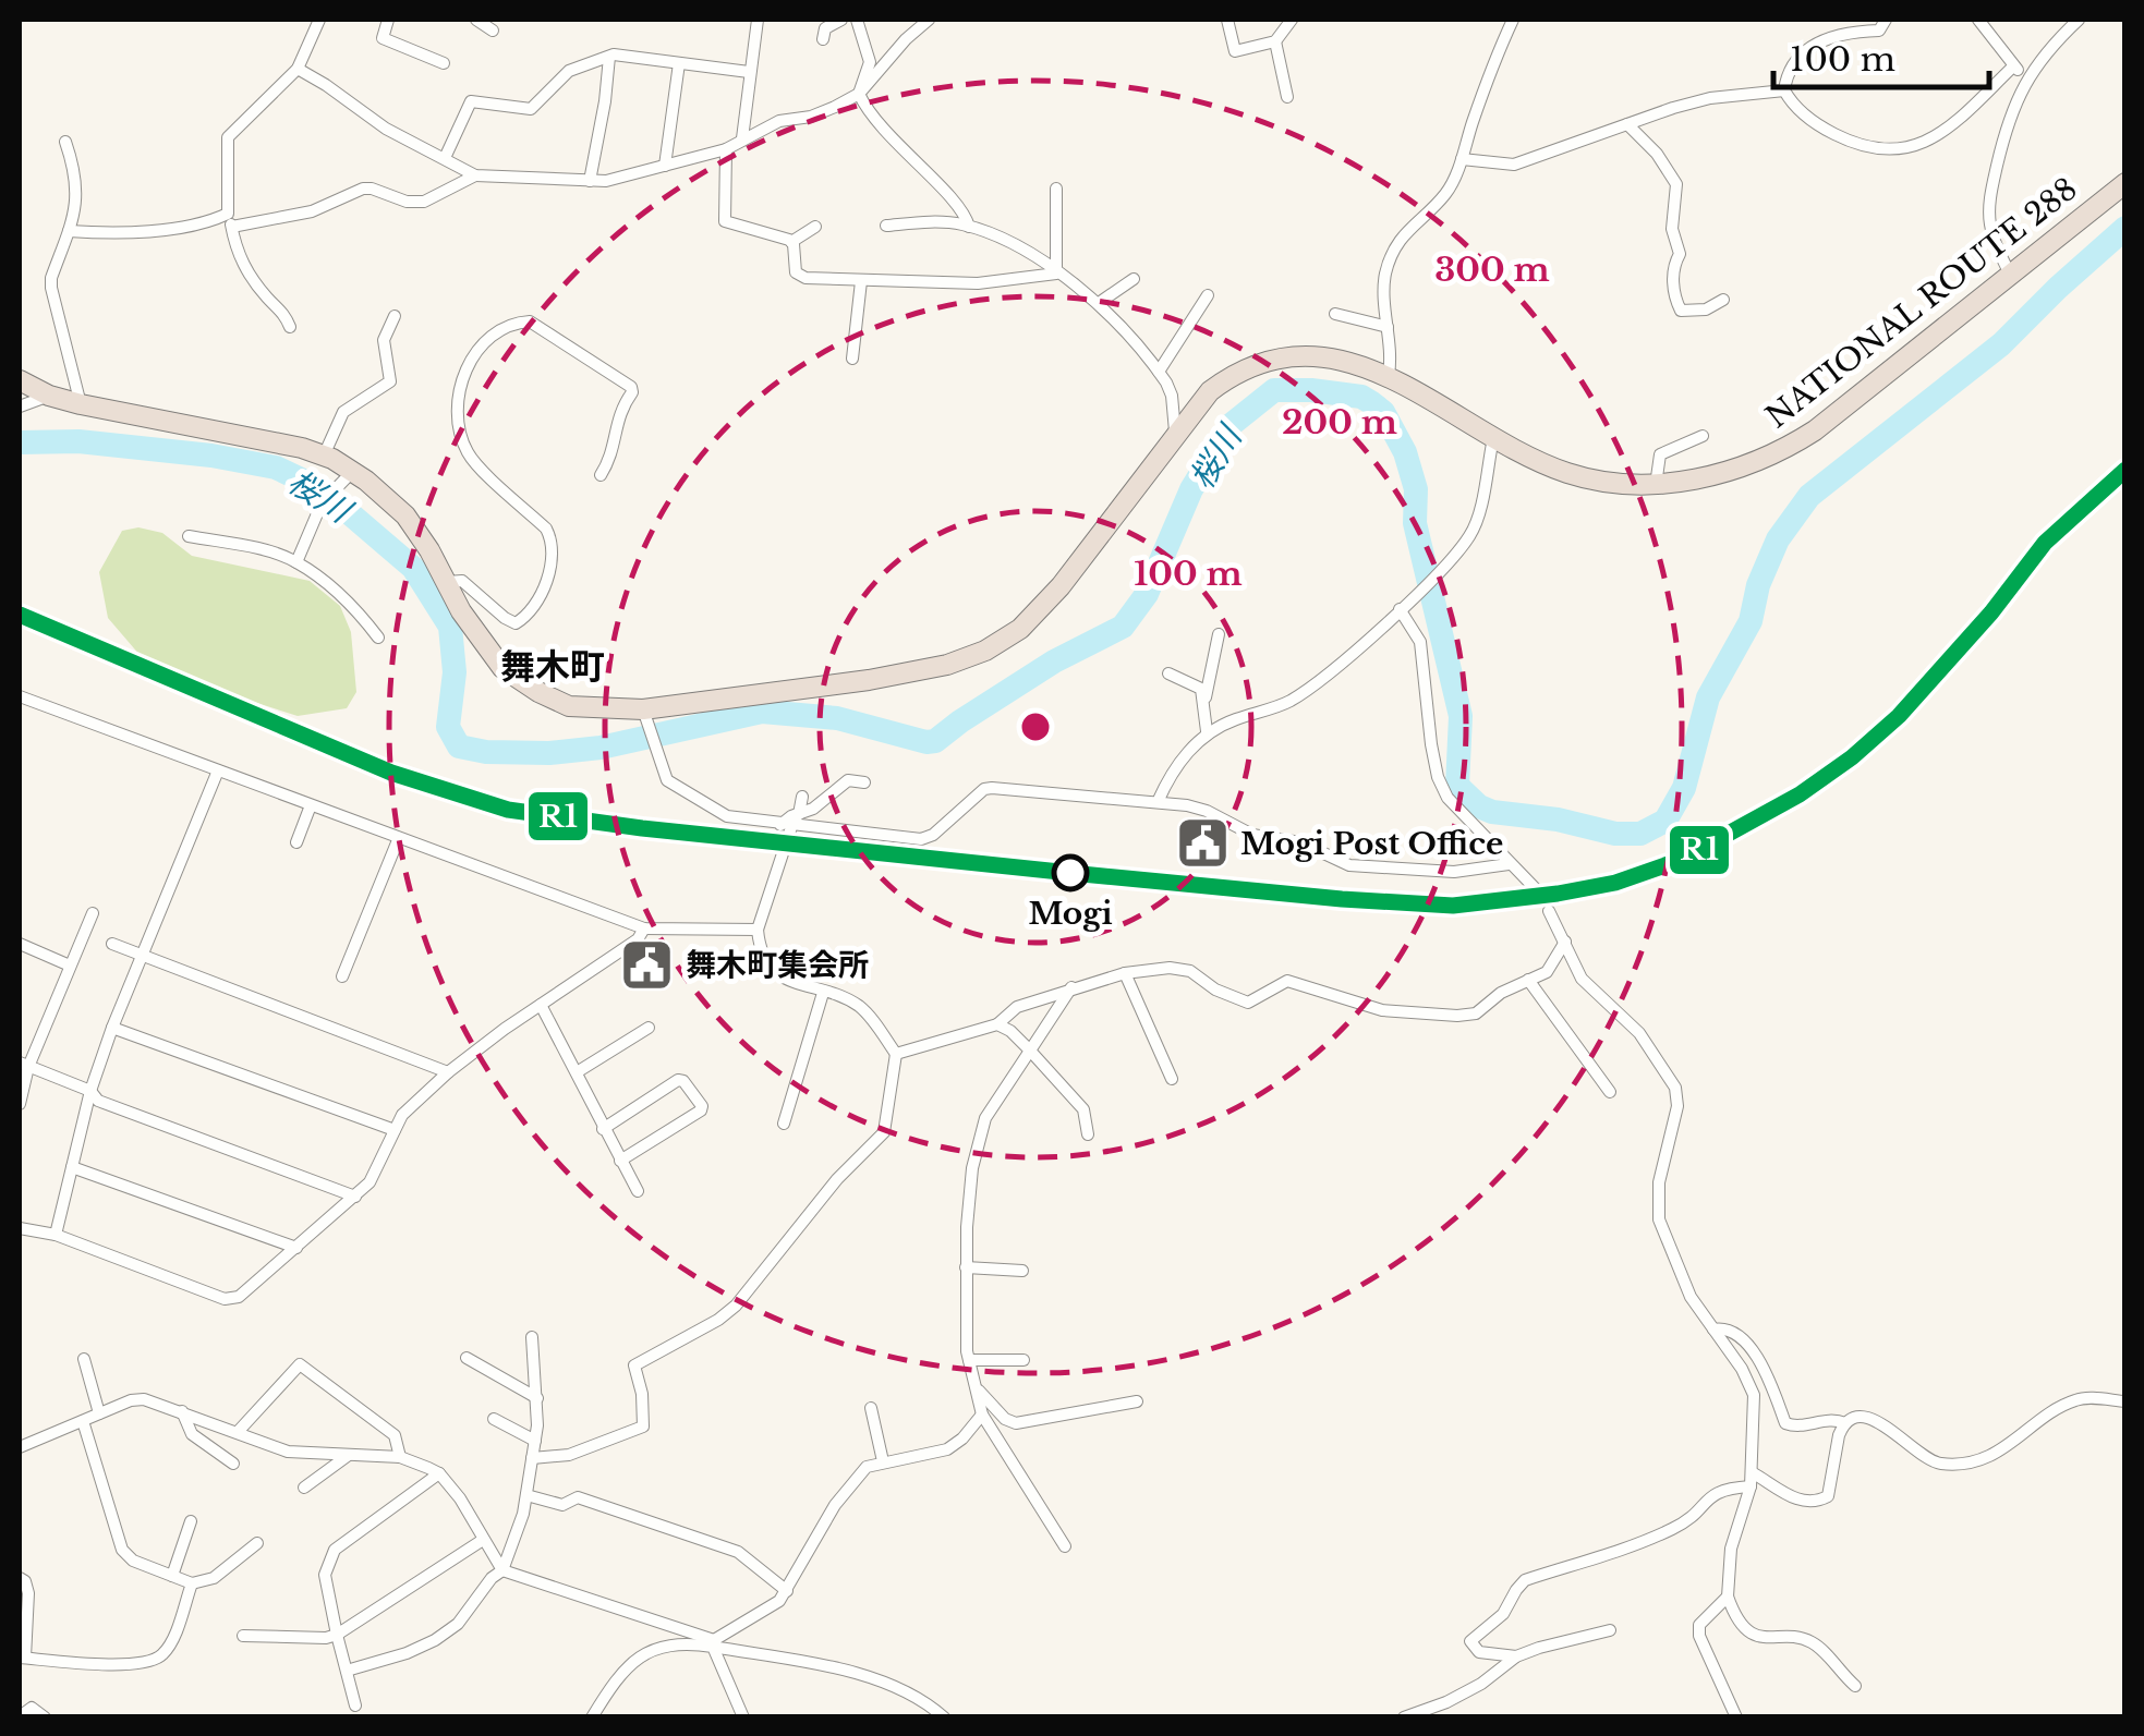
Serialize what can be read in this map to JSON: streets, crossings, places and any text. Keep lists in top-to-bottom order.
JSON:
{
  "streets": {
    "highway": ["NATIONAL ROUTE 288"]
  },
  "districts": ["舞木町"],
  "water": ["桜川"],
  "places": {
    "public building": ["Mogi Post Office", "舞木町集会所"],
    "other": ["Mogi"]
  },
  "lines": ["transit line R1"],
  "scale_bar": "100 m",
  "rings": ["300 m", "200 m", "100 m"]
}
